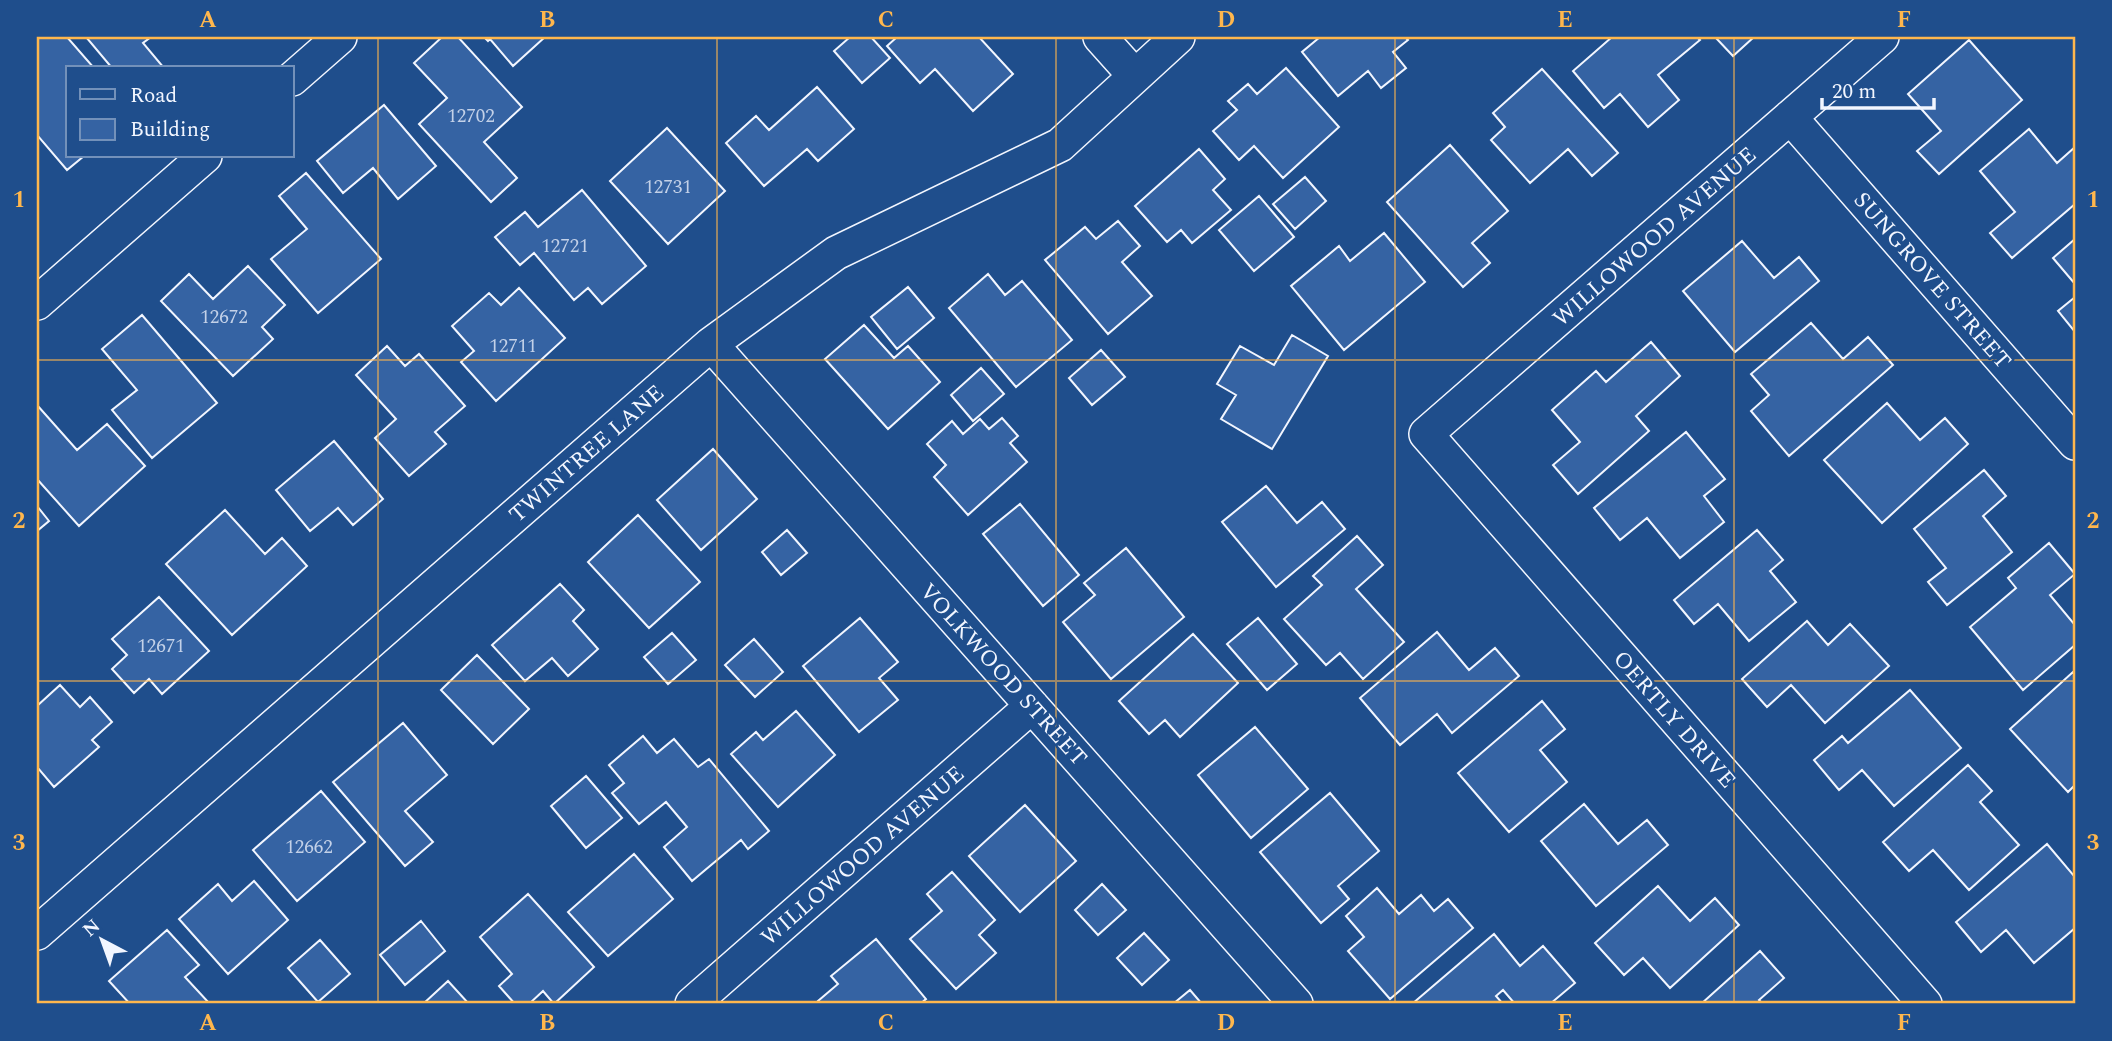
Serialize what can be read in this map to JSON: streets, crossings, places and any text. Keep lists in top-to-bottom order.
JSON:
{
  "streets": {
    "street": [
      "WILLOWOOD AVENUE",
      "SUNGROVE STREET",
      "TWINTREE LANE",
      "VOLKWOOD STREET",
      "OERTLY DRIVE"
    ]
  },
  "crossings": [
    ["WILLOWOOD AVENUE", "SUNGROVE STREET"],
    ["WILLOWOOD AVENUE", "VOLKWOOD STREET"],
    ["WILLOWOOD AVENUE", "OERTLY DRIVE"],
    ["TWINTREE LANE", "VOLKWOOD STREET"]
  ],
  "house_numbers": [
    "12702",
    "12731",
    "12721",
    "12672",
    "12711",
    "12671",
    "12662"
  ],
  "legend": ["Road", "Building"],
  "scale_bar": "20 m",
  "north": "top left",
  "grid": {
    "columns": [
      "A",
      "B",
      "C",
      "D",
      "E",
      "F"
    ],
    "rows": ["1", "2", "3"]
  }
}
